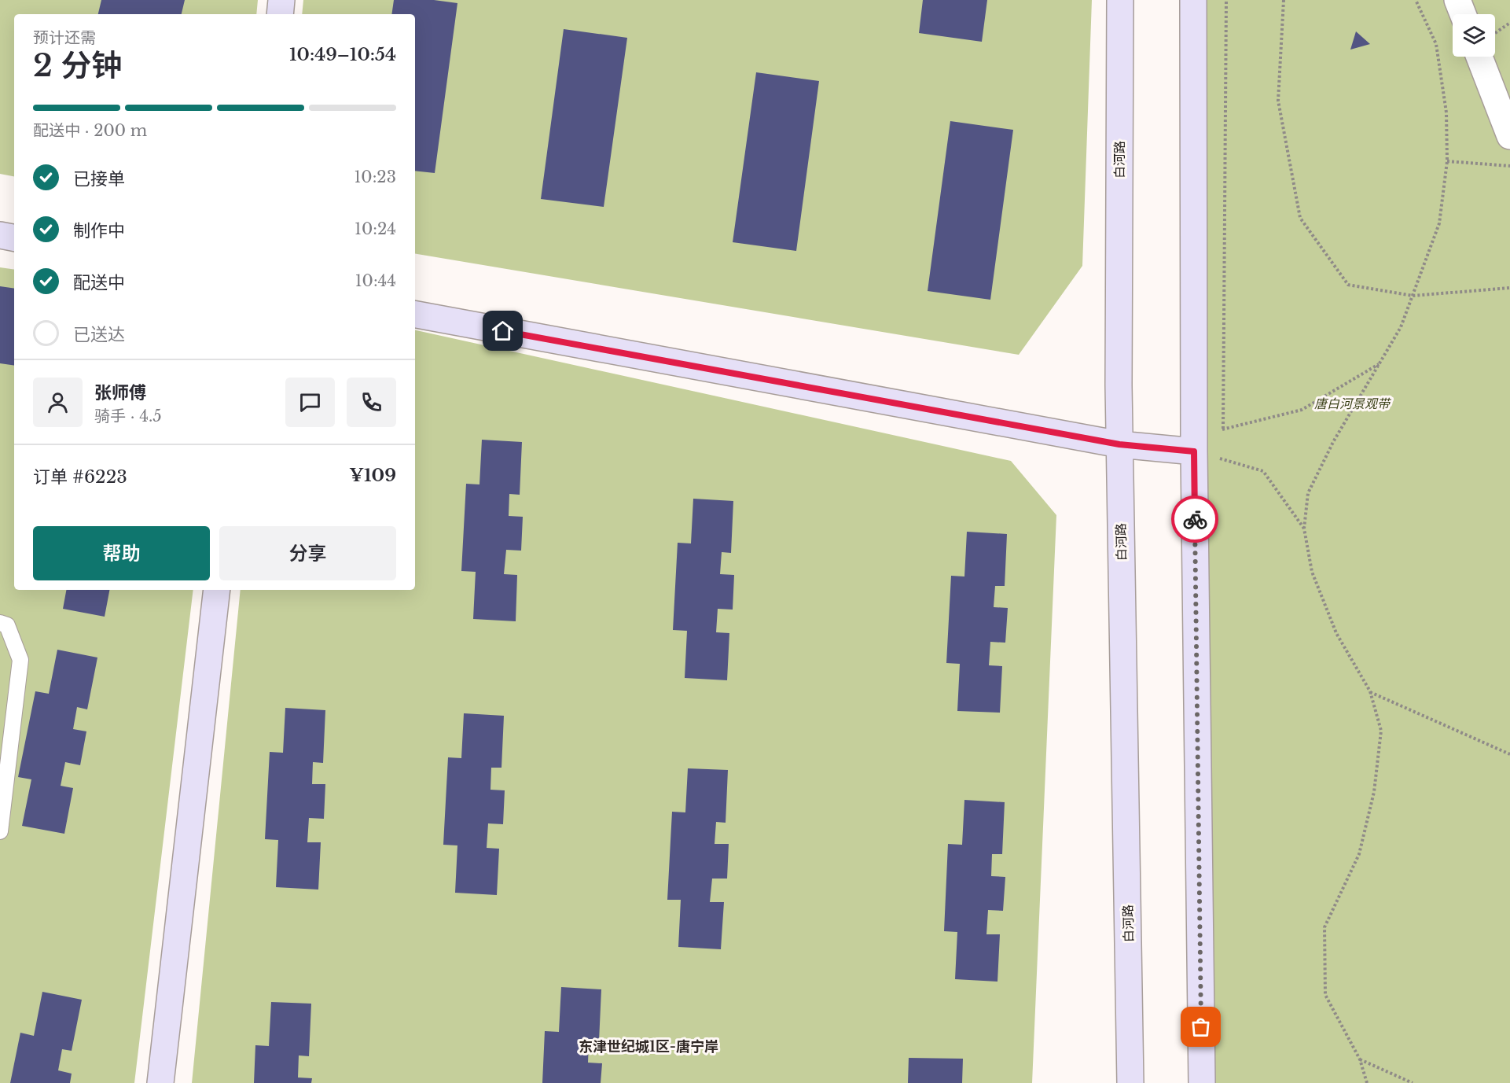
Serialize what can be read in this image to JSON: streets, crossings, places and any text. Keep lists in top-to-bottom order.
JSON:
{
  "streets": {
    "street": ["白河路"]
  },
  "districts": ["东津世纪城1区-唐宁岸"],
  "parks": ["唐白河景观带"],
  "page": {
    "heading": ["2 分钟", "预计还需", "10:49–10:54"],
    "panel": [
      "张师傅",
      "骑手 · 4.5",
      "订单 #6223",
      "¥109"
    ],
    "bar": "配送中 · 200 m",
    "list": [
      ["已接单", "10:23"],
      ["制作中", "10:24"],
      ["配送中", "10:44"],
      "已送达"
    ],
    "buttons": ["帮助", "分享"]
  }
}
